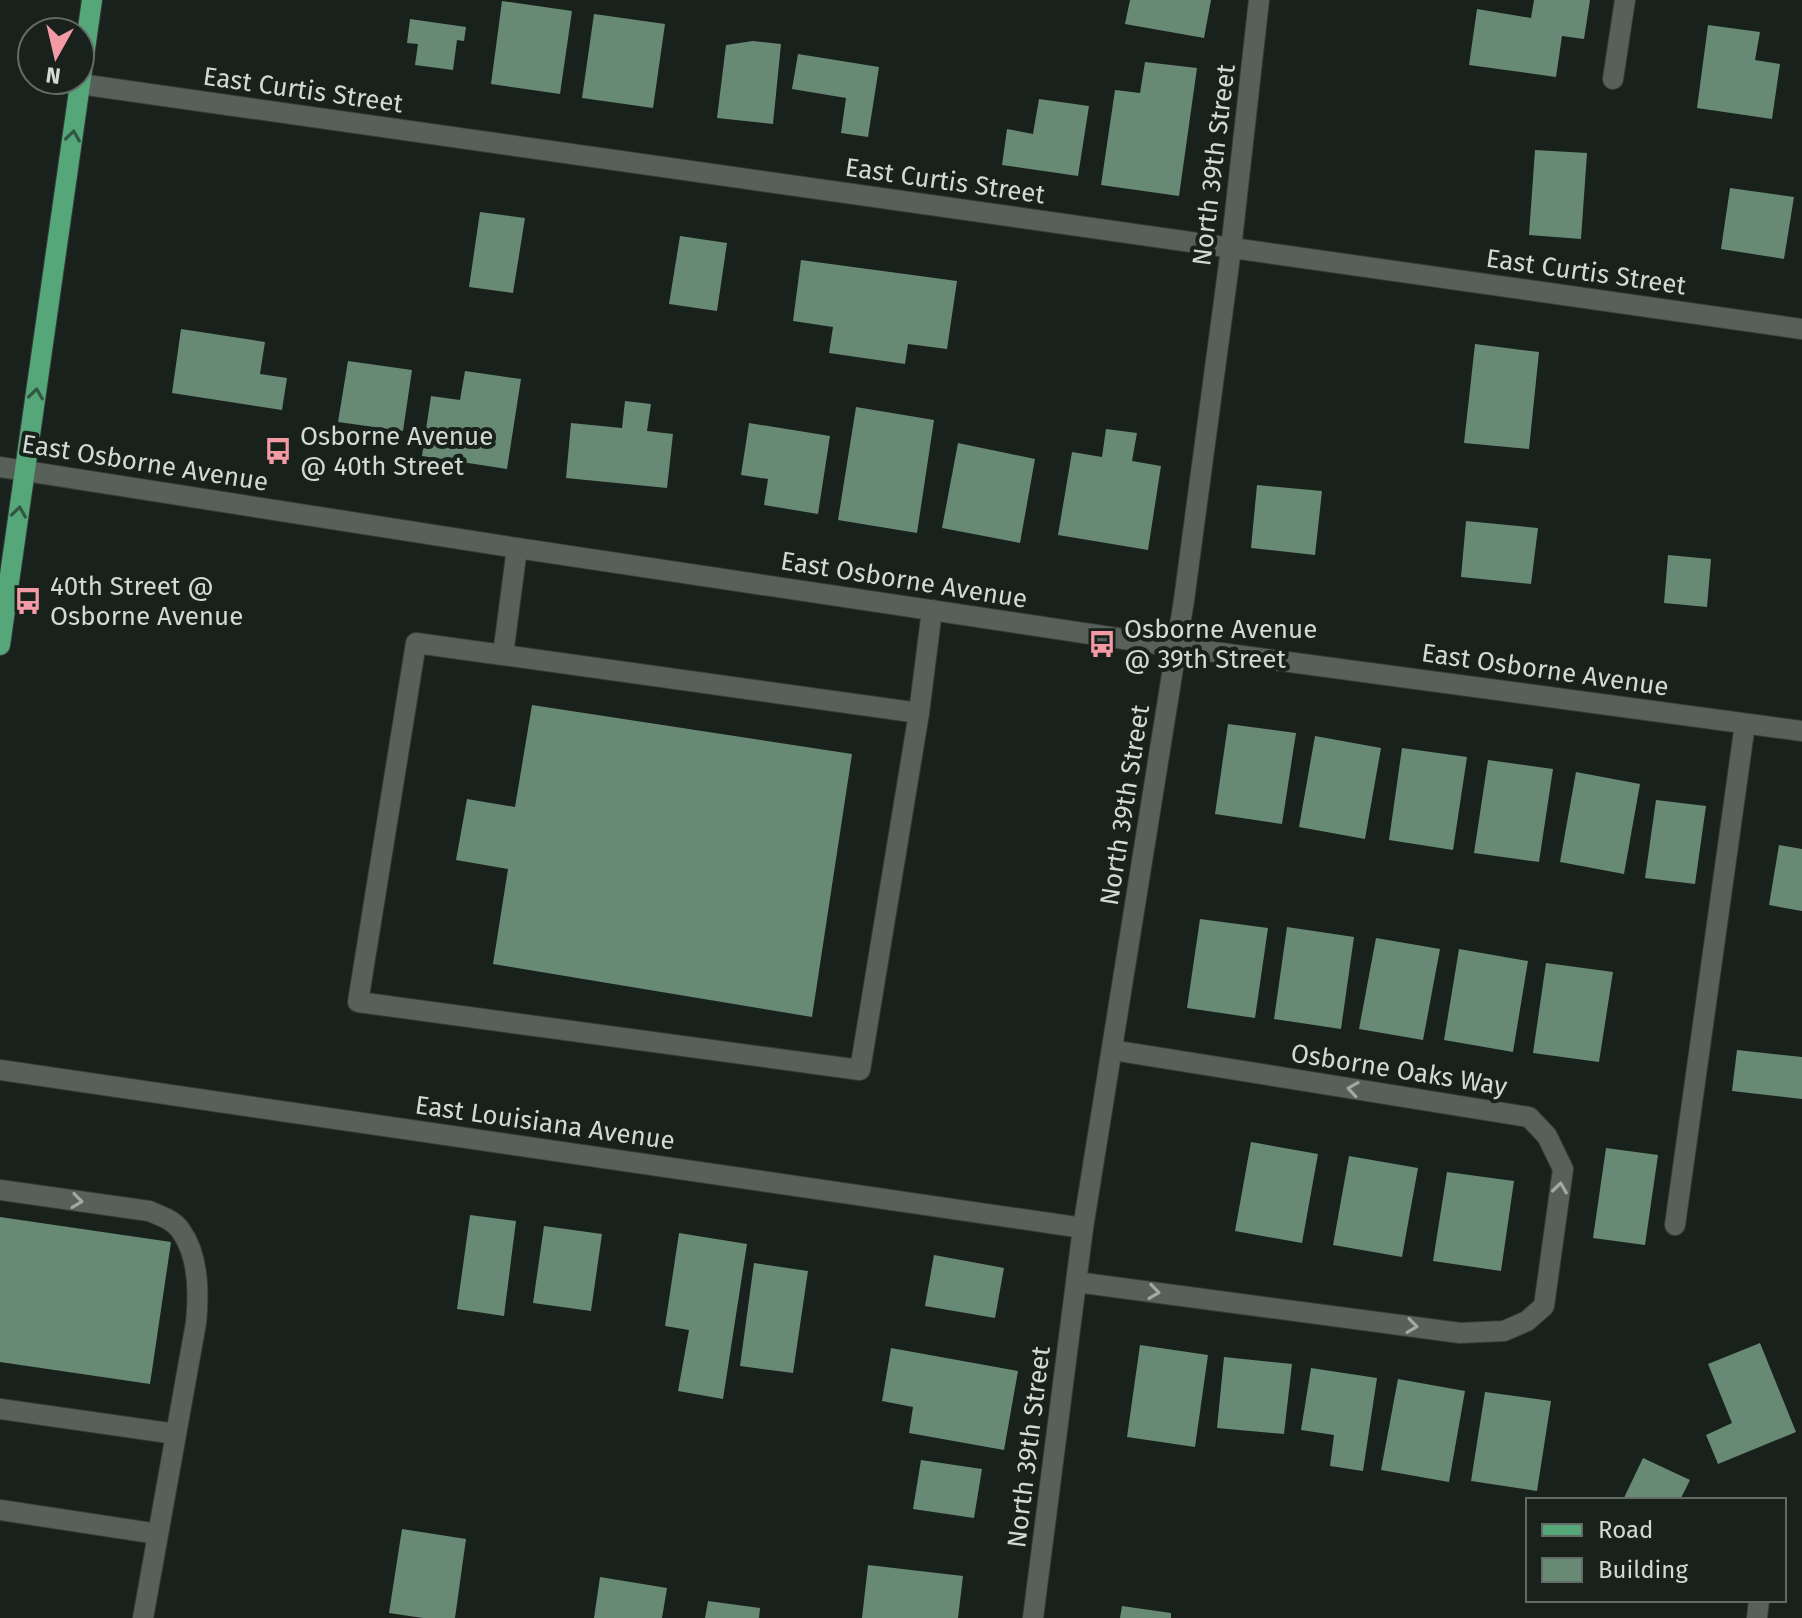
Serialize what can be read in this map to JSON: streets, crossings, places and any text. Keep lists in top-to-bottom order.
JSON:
{
  "streets": {
    "street": [
      "East Curtis Street",
      "North 39th Street",
      "East Osborne Avenue",
      "Osborne Oaks Way",
      "East Louisiana Avenue"
    ]
  },
  "crossings": [
    ["East Curtis Street", "North 39th Street"],
    ["North 39th Street", "East Osborne Avenue"],
    ["North 39th Street", "Osborne Oaks Way"],
    ["North 39th Street", "East Louisiana Avenue"]
  ],
  "places": {
    "bus stop": ["Osborne Avenue @ 40th Street", "40th Street @ Osborne Avenue", "Osborne Avenue @ 39th Street"]
  },
  "legend": ["Road", "Building"],
  "north": "bottom"
}
